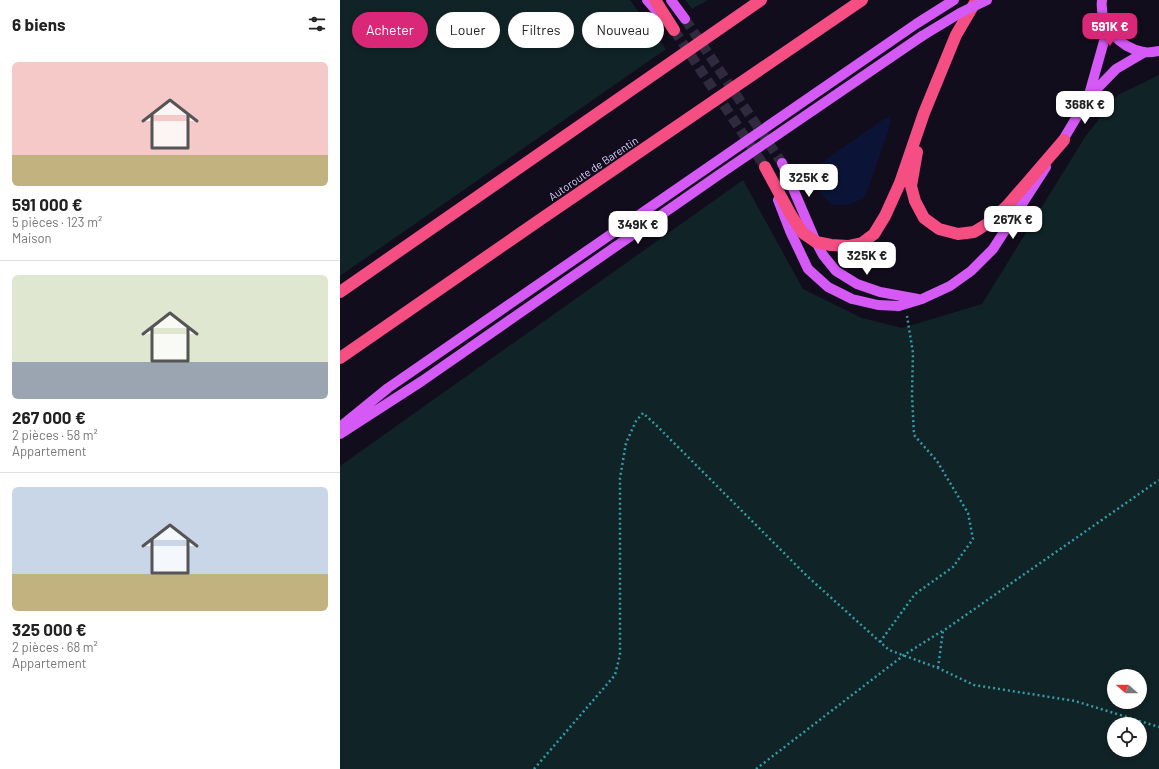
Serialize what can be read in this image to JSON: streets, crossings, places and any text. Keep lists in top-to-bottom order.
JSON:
{
  "streets": {
    "highway": ["Autoroute de Barentin"]
  },
  "north": "left",
  "page": {
    "heading": "6 biens",
    "chip": [
      "Acheter",
      "Louer",
      "Filtres",
      "Nouveau"
    ],
    "price": [
      "591K €",
      "368K €",
      "325K €",
      "267K €",
      "349K €",
      "325K €"
    ],
    "list": [
      {
        "name": "591 000 €",
        "note": "5 pièces · 123 m² · Maison"
      },
      {
        "name": "267 000 €",
        "note": "2 pièces · 58 m² · Appartement"
      },
      {
        "name": "325 000 €",
        "note": "2 pièces · 68 m² · Appartement"
      }
    ]
  }
}
